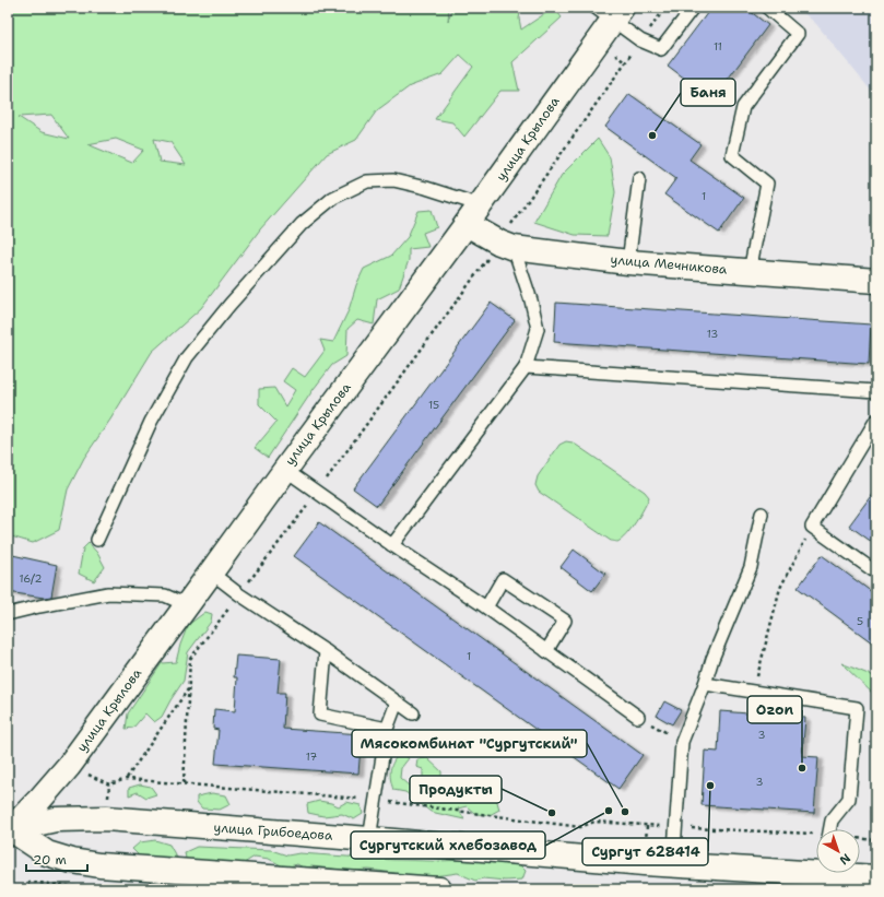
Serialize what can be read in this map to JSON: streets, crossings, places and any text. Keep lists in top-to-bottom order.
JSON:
{
  "streets": {
    "street": ["улица Крылова", "улица Мечникова", "улица Грибоедова"]
  },
  "crossings": [
    ["улица Крылова", "улица Мечникова"],
    ["улица Крылова", "улица Грибоедова"]
  ],
  "places": [
    "Баня",
    "Ozon",
    "Сургут 628414",
    "Сургутский хлебозавод",
    "Мясокомбинат \"Сургутский\"",
    "Продукты"
  ],
  "house_numbers": [
    "11",
    "1",
    "13",
    "15",
    "16/2",
    "5",
    "1",
    "3",
    "17",
    "3"
  ],
  "scale_bar": "20 m",
  "north": "bottom right"
}
